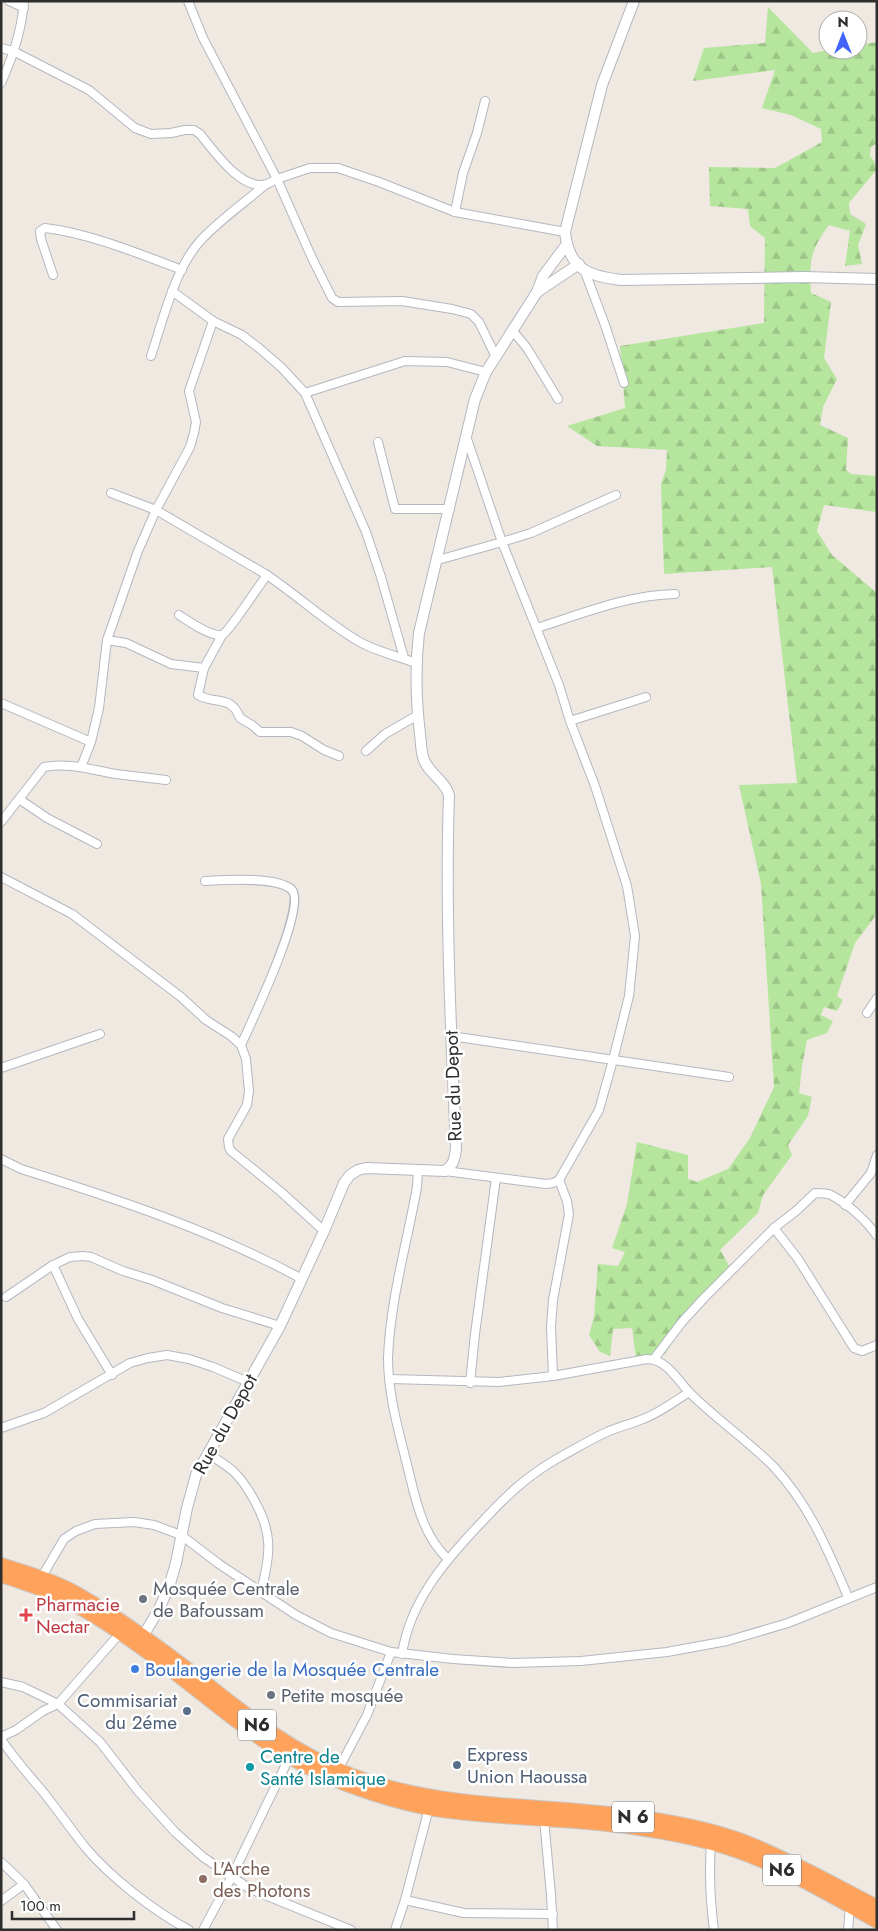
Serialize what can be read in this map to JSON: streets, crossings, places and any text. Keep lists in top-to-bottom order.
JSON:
{
  "streets": {
    "highway": ["N6", "N 6"],
    "street": ["Rue du Depot"]
  },
  "crossings": [
    ["Rue du Depot", "N6"],
    ["N6", "N 6"]
  ],
  "places": {
    "other": [
      "Mosquée Centrale de Bafoussam",
      "Boulangerie de la Mosquée Centrale",
      "Petite mosquée",
      "Commisariat du 2éme",
      "Express Union Haoussa",
      "Centre de Santé Islamique",
      "L'Arche des Photons"
    ],
    "health": ["Pharmacie Nectar"]
  },
  "scale_bar": "100 m",
  "north": "top"
}
